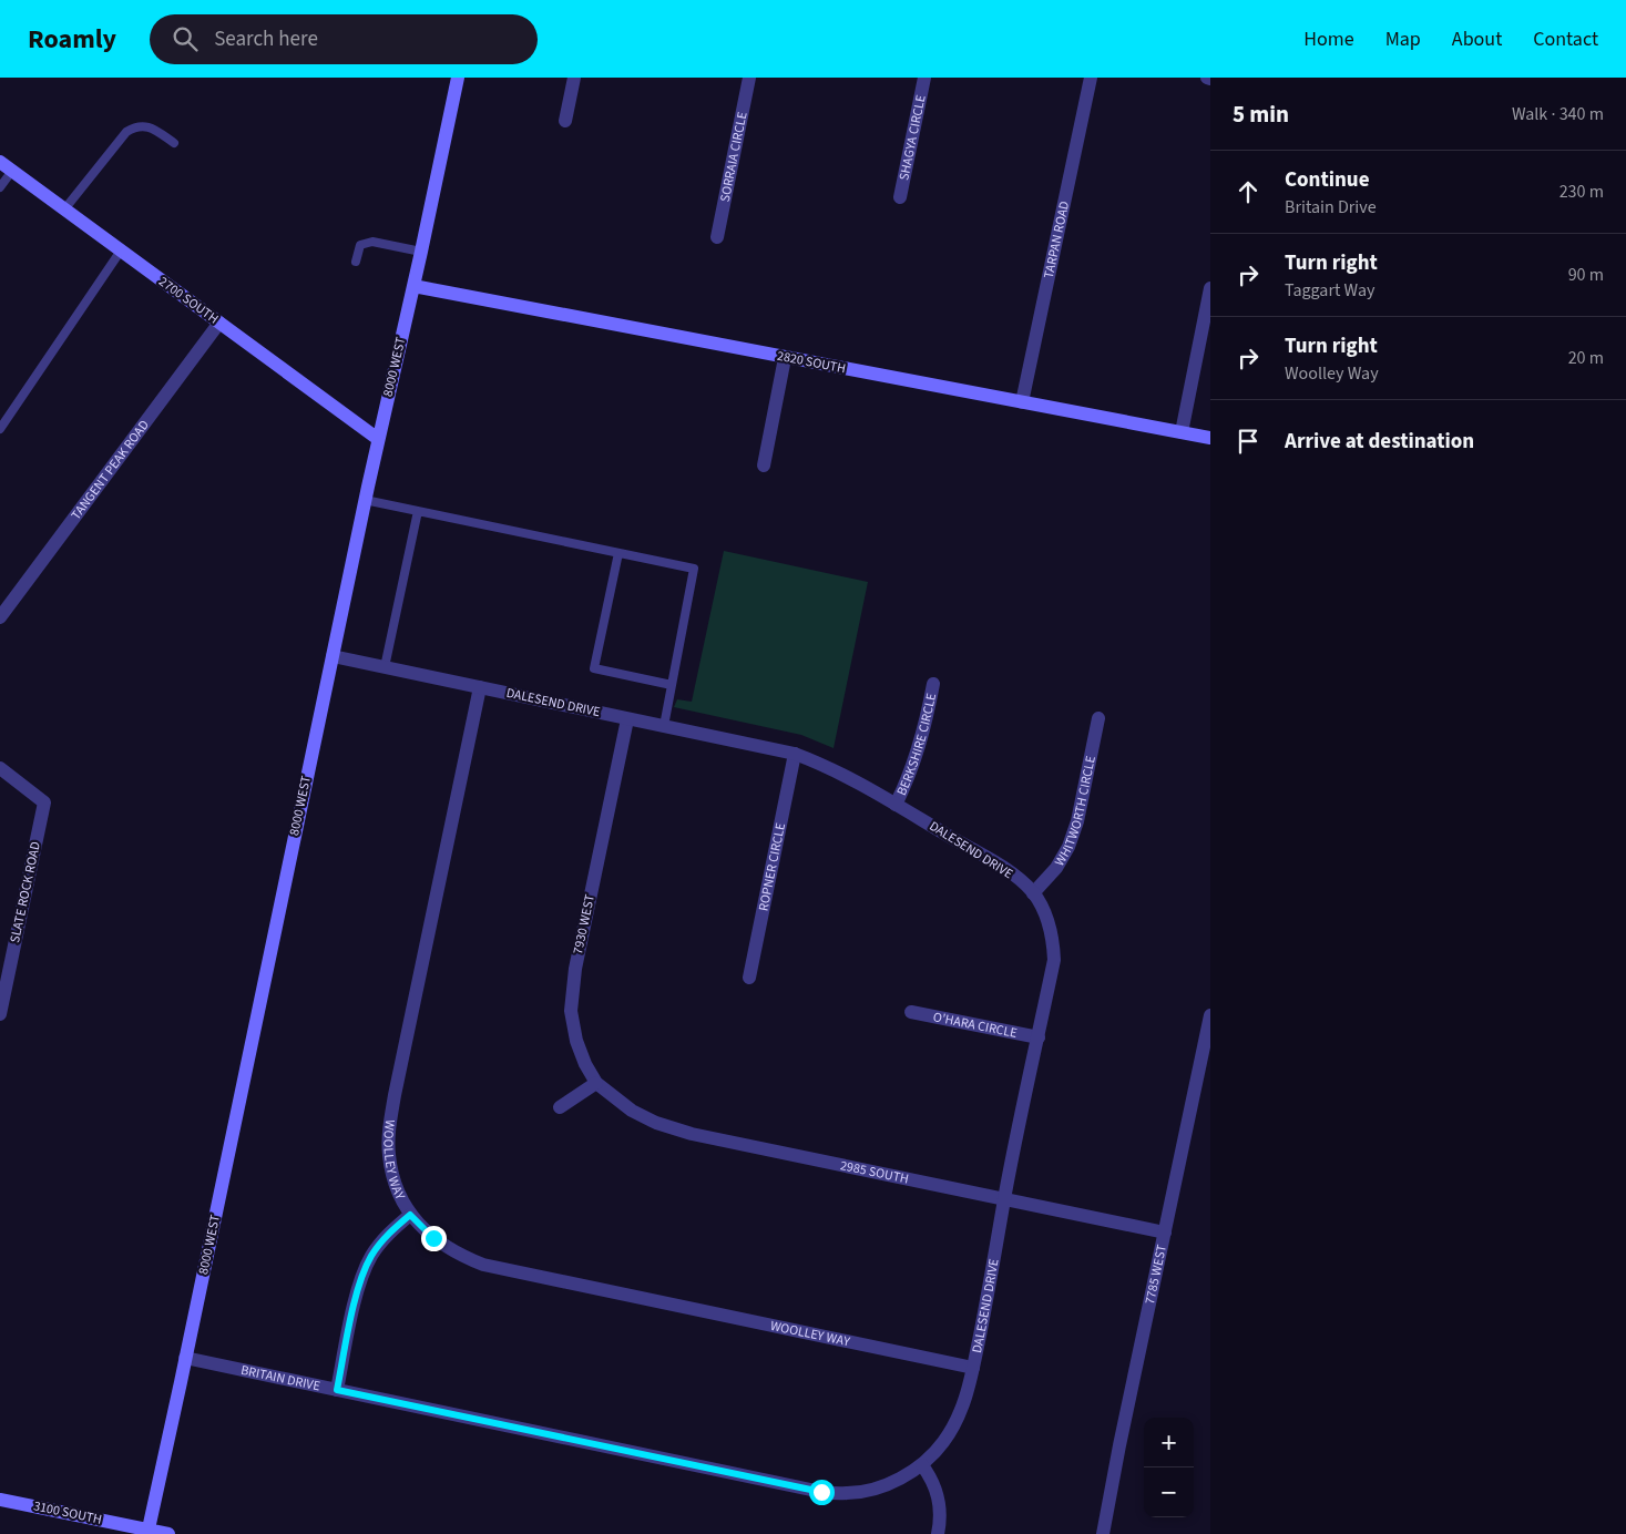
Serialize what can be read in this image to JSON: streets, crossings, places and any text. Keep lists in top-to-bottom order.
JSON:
{
  "streets": {
    "street": [
      "SHAGYA CIRCLE",
      "SORRAIA CIRCLE",
      "TARPAN ROAD",
      "2700 SOUTH",
      "2820 SOUTH",
      "8000 WEST",
      "TANGENT PEAK ROAD",
      "DALESEND DRIVE",
      "BERKSHIRE CIRCLE",
      "WHITWORTH CIRCLE",
      "ROPNER CIRCLE",
      "SLATE ROCK ROAD",
      "7930 WEST",
      "O'HARA CIRCLE",
      "WOOLLEY WAY",
      "2985 SOUTH",
      "7785 WEST",
      "BRITAIN DRIVE",
      "3100 SOUTH"
    ]
  },
  "crossings": [
    ["TARPAN ROAD", "2820 SOUTH"],
    ["2700 SOUTH", "8000 WEST"],
    ["2700 SOUTH", "TANGENT PEAK ROAD"],
    ["2820 SOUTH", "8000 WEST"],
    ["8000 WEST", "DALESEND DRIVE"],
    ["8000 WEST", "BRITAIN DRIVE"],
    ["8000 WEST", "3100 SOUTH"],
    ["DALESEND DRIVE", "BERKSHIRE CIRCLE"],
    ["DALESEND DRIVE", "WHITWORTH CIRCLE"],
    ["DALESEND DRIVE", "ROPNER CIRCLE"],
    ["DALESEND DRIVE", "7930 WEST"],
    ["DALESEND DRIVE", "O'HARA CIRCLE"],
    ["DALESEND DRIVE", "WOOLLEY WAY"],
    ["DALESEND DRIVE", "2985 SOUTH"],
    ["DALESEND DRIVE", "BRITAIN DRIVE"],
    ["7930 WEST", "2985 SOUTH"],
    ["2985 SOUTH", "7785 WEST"]
  ],
  "page": {
    "header": "Roamly",
    "search": "Search here",
    "nav": [
      "Home",
      "Map",
      "About",
      "Contact"
    ],
    "heading": ["5 min", "Walk · 340 m"],
    "list": [
      ["Continue", "Britain Drive", "230 m"],
      ["Turn right", "Taggart Way", "90 m"],
      ["Turn right", "Woolley Way", "20 m"],
      "Arrive at destination"
    ],
    "map_buttons": ["+", "−"]
  }
}
